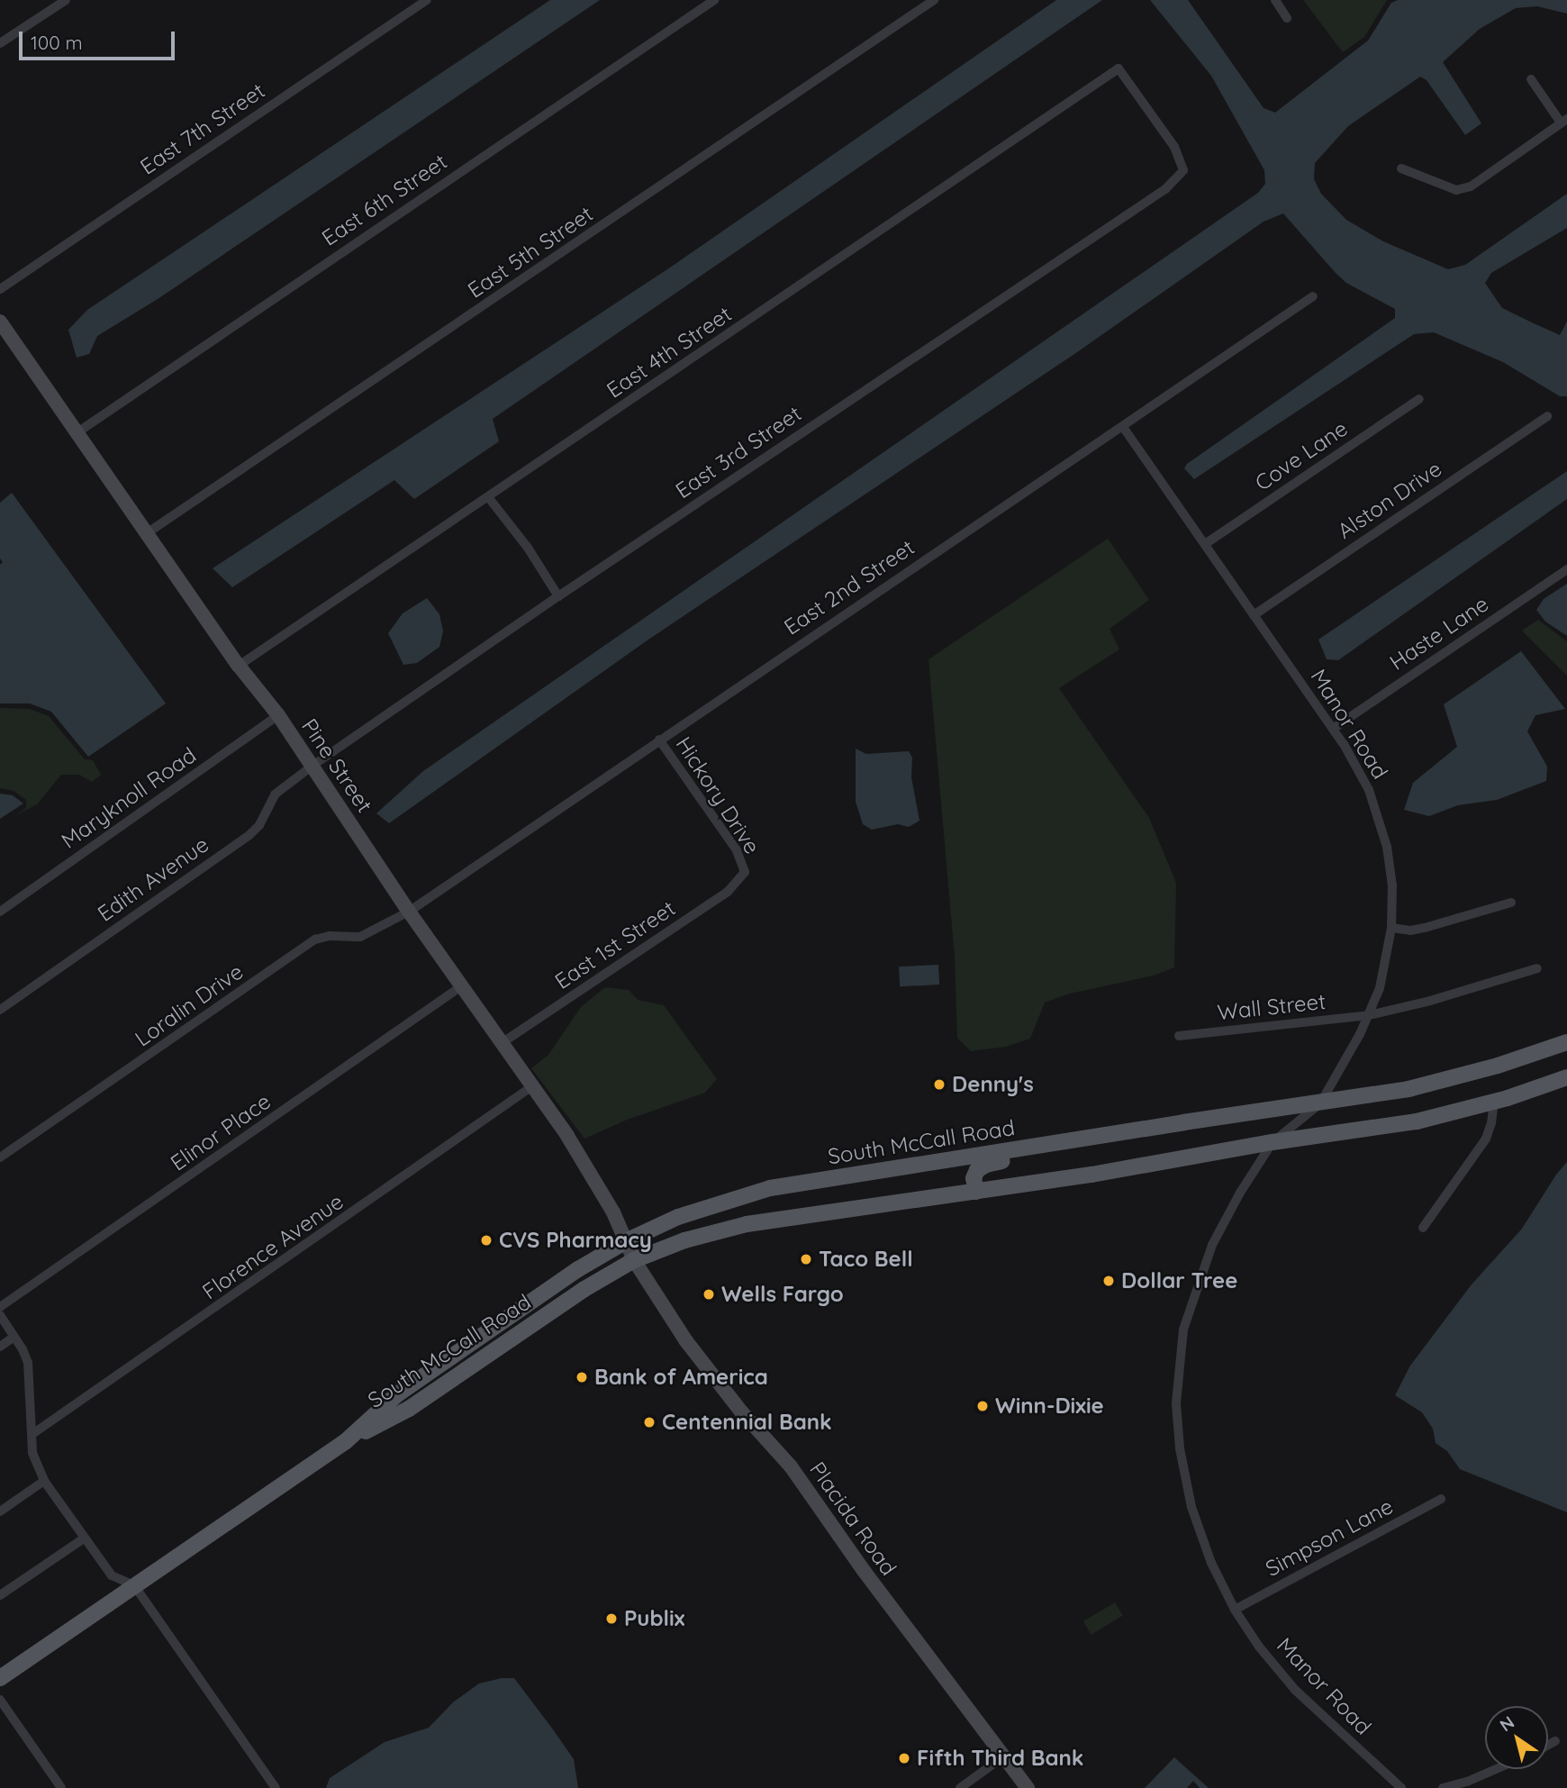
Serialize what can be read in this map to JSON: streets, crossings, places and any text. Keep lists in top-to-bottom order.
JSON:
{
  "streets": {
    "main road": ["Pine Street", "South McCall Road", "Placida Road"],
    "street": [
      "East 7th Street",
      "East 6th Street",
      "East 5th Street",
      "East 4th Street",
      "East 3rd Street",
      "Cove Lane",
      "Alston Drive",
      "East 2nd Street",
      "Haste Lane",
      "Manor Road",
      "Hickory Drive",
      "Maryknoll Road",
      "Edith Avenue",
      "East 1st Street",
      "Loralin Drive",
      "Wall Street",
      "Elinor Place",
      "Florence Avenue",
      "Simpson Lane"
    ]
  },
  "crossings": [
    ["East 6th Street", "Pine Street"],
    ["East 5th Street", "Pine Street"],
    ["East 4th Street", "East 3rd Street"],
    ["East 4th Street", "Pine Street"],
    ["East 3rd Street", "Pine Street"],
    ["East 3rd Street", "Edith Avenue"],
    ["Cove Lane", "Manor Road"],
    ["Alston Drive", "Manor Road"],
    ["East 2nd Street", "Manor Road"],
    ["East 2nd Street", "Pine Street"],
    ["East 2nd Street", "Hickory Drive"],
    ["East 2nd Street", "Loralin Drive"],
    ["Haste Lane", "Manor Road"],
    ["Manor Road", "Wall Street"],
    ["Manor Road", "South McCall Road"],
    ["Manor Road", "Simpson Lane"],
    ["Pine Street", "Maryknoll Road"],
    ["Pine Street", "Edith Avenue"],
    ["Pine Street", "East 1st Street"],
    ["Pine Street", "Loralin Drive"],
    ["Pine Street", "Elinor Place"],
    ["Pine Street", "South McCall Road"],
    ["Pine Street", "Florence Avenue"],
    ["Pine Street", "Placida Road"],
    ["Hickory Drive", "East 1st Street"],
    ["South McCall Road", "Placida Road"]
  ],
  "places": [
    "Denny's",
    "CVS Pharmacy",
    "Taco Bell",
    "Dollar Tree",
    "Wells Fargo",
    "Bank of America",
    "Winn-Dixie",
    "Centennial Bank",
    "Publix",
    "Fifth Third Bank"
  ],
  "scale_bar": "100 m",
  "north": "top left"
}
